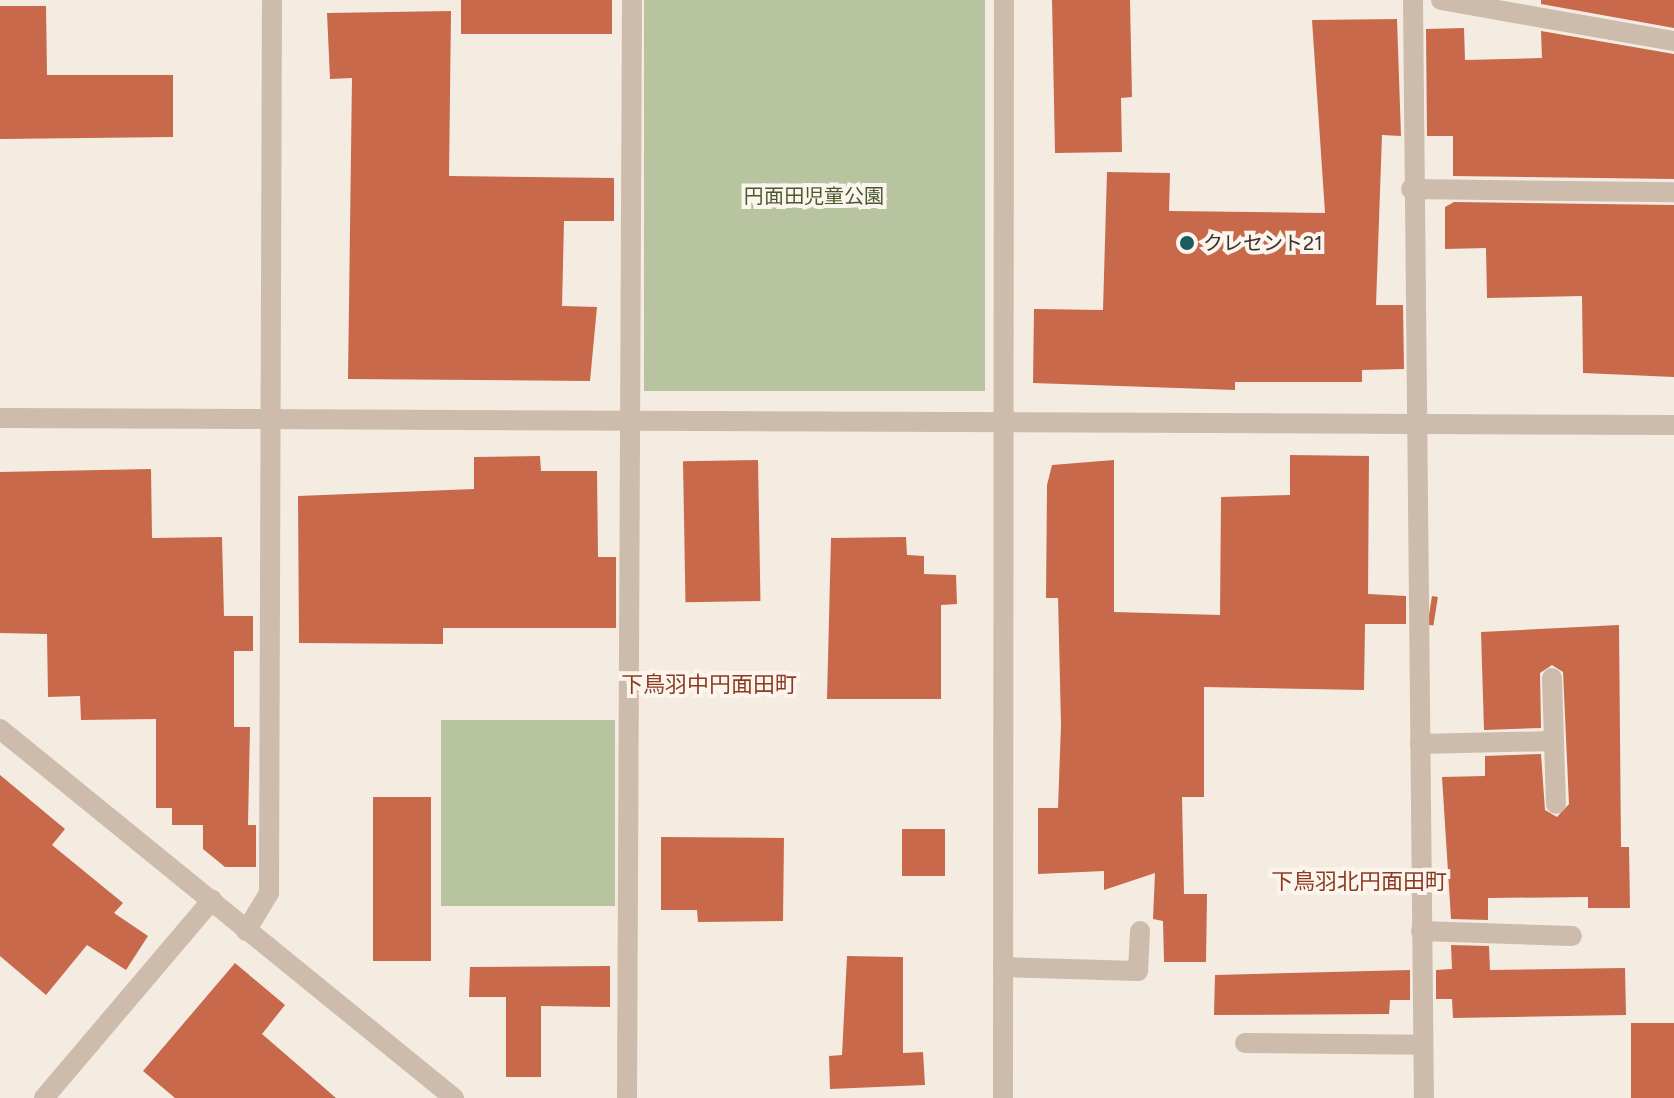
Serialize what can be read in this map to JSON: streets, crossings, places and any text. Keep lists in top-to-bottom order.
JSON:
{
  "districts": ["下鳥羽中円面田町", "下鳥羽北円面田町"],
  "parks": ["円面田児童公園"],
  "places": ["クレセント21"]
}
